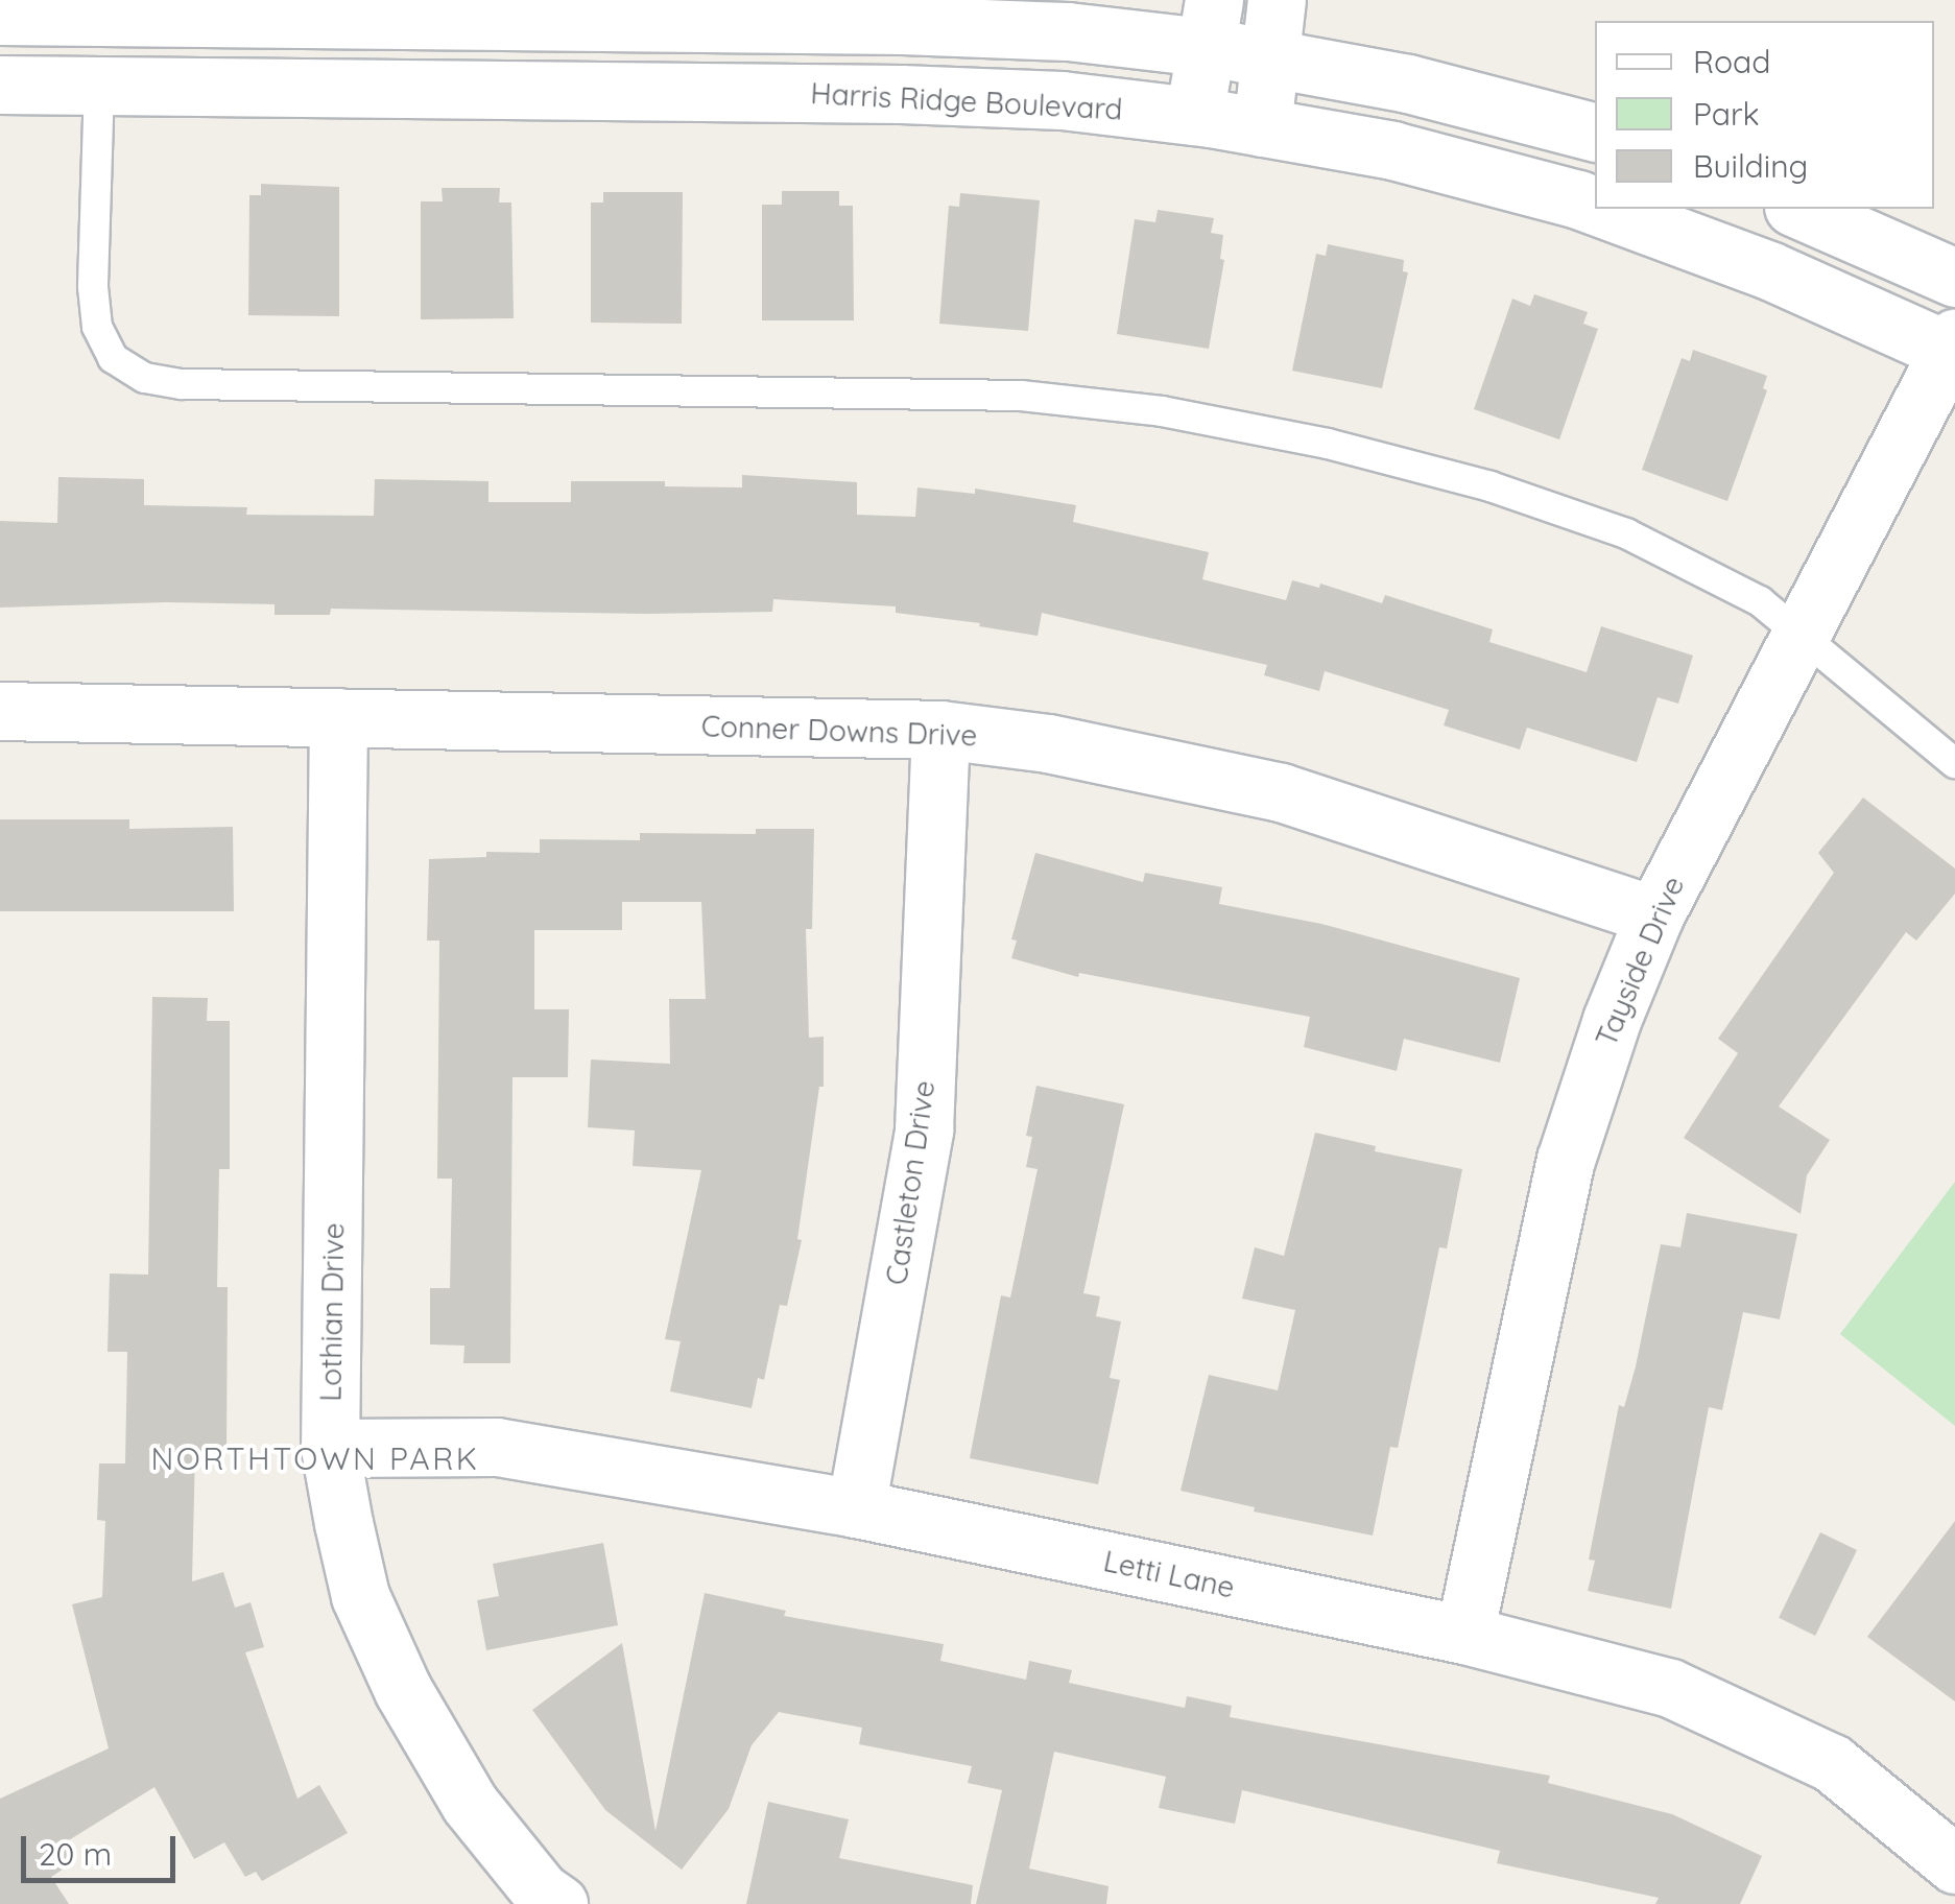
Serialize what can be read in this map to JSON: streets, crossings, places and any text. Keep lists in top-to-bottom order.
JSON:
{
  "streets": {
    "street": [
      "Harris Ridge Boulevard",
      "Conner Downs Drive",
      "Tayside Drive",
      "Castleton Drive",
      "Lothian Drive",
      "Letti Lane"
    ]
  },
  "crossings": [
    ["Harris Ridge Boulevard", "Tayside Drive"],
    ["Conner Downs Drive", "Tayside Drive"],
    ["Conner Downs Drive", "Castleton Drive"],
    ["Conner Downs Drive", "Lothian Drive"],
    ["Tayside Drive", "Letti Lane"],
    ["Castleton Drive", "Letti Lane"],
    ["Lothian Drive", "Letti Lane"]
  ],
  "districts": ["NORTHTOWN PARK"],
  "legend": ["Road", "Park", "Building"],
  "scale_bar": "20 m"
}
